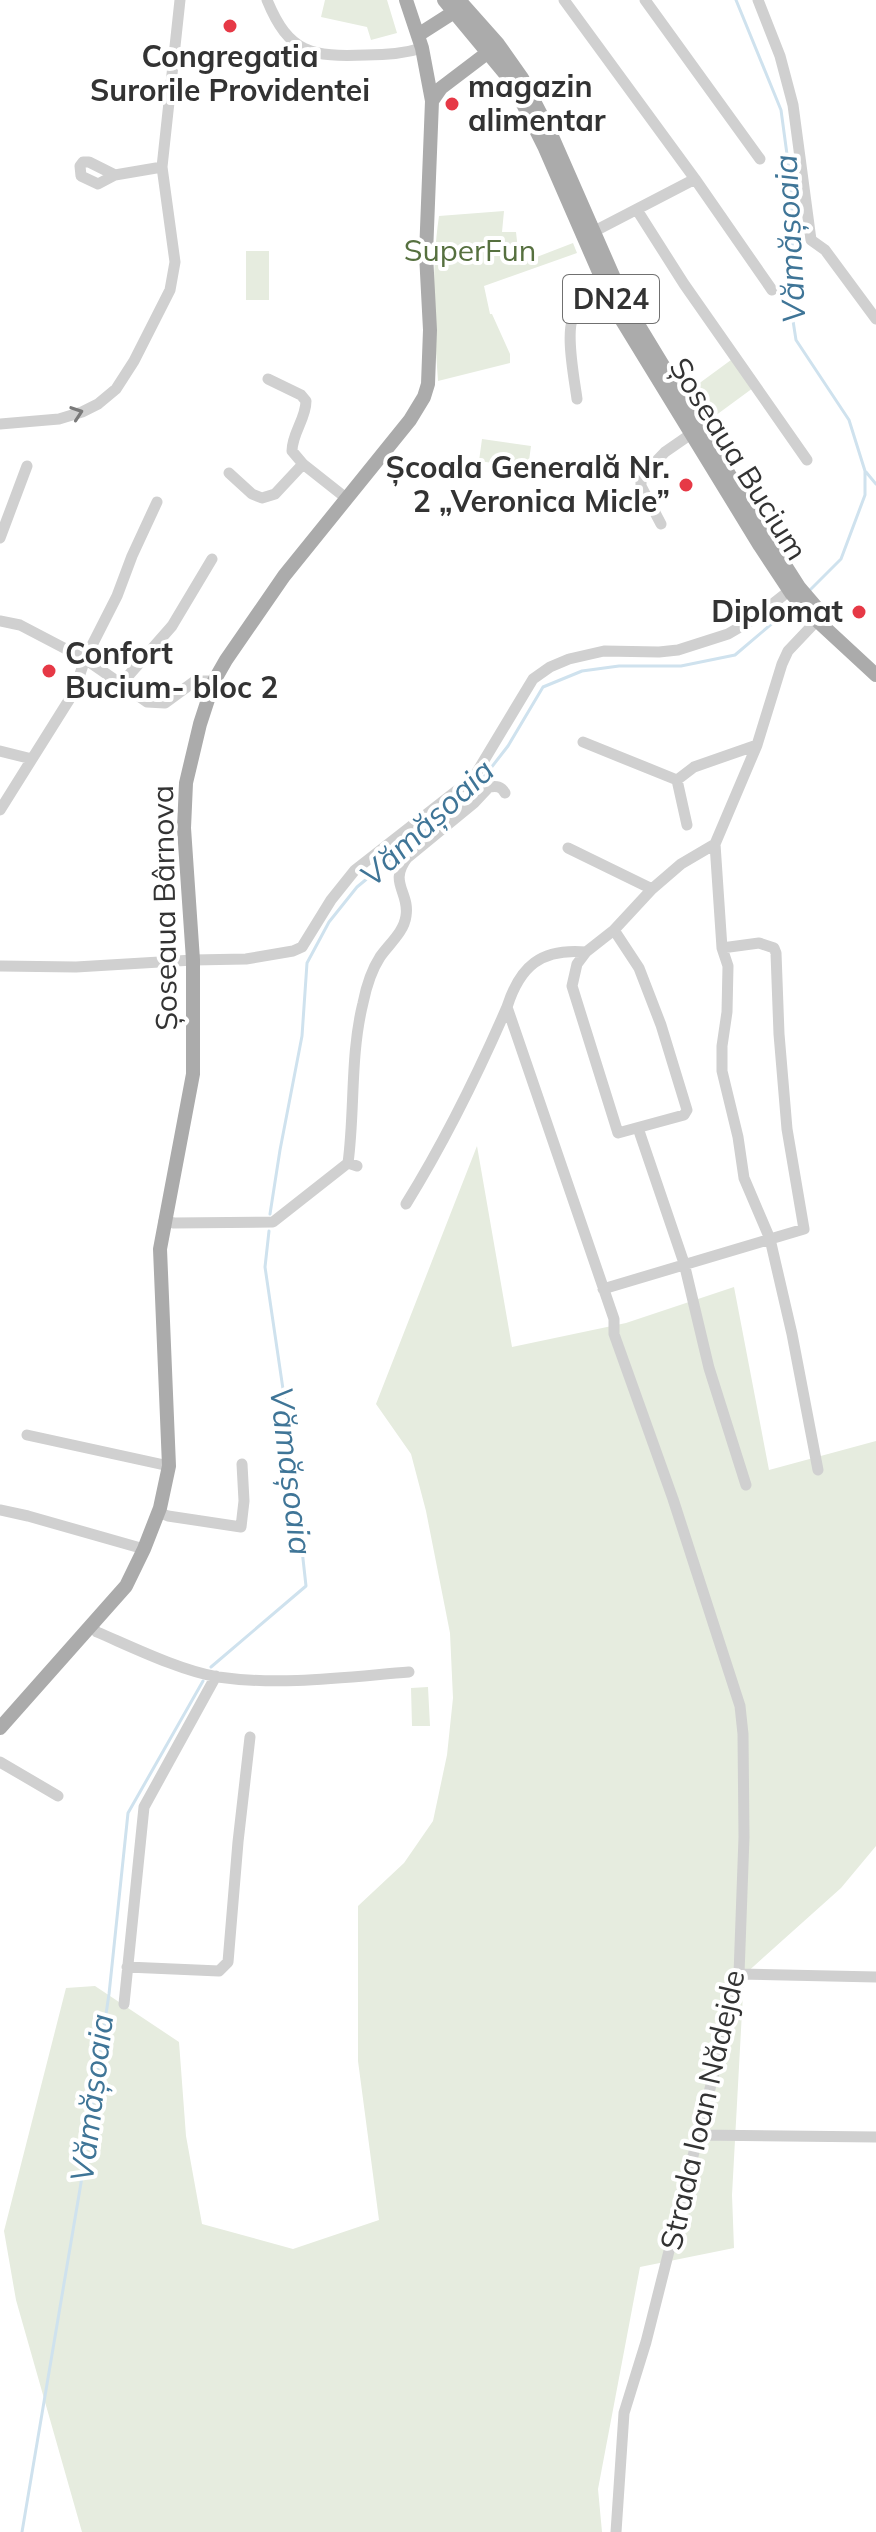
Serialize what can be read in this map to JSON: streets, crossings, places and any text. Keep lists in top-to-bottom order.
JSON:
{
  "streets": {
    "main road": ["DN24", "Șoseaua Bucium", "Șoseaua Bârnova"],
    "street": ["Strada Ioan Nădejde"]
  },
  "water": ["Vămășoaia"],
  "parks": ["SuperFun"],
  "places": [
    "Congregatia Surorile Providentei",
    "magazin alimentar",
    "Școala Generală Nr. 2 „Veronica Micle”",
    "Diplomat",
    "Confort Bucium- bloc 2"
  ]
}
